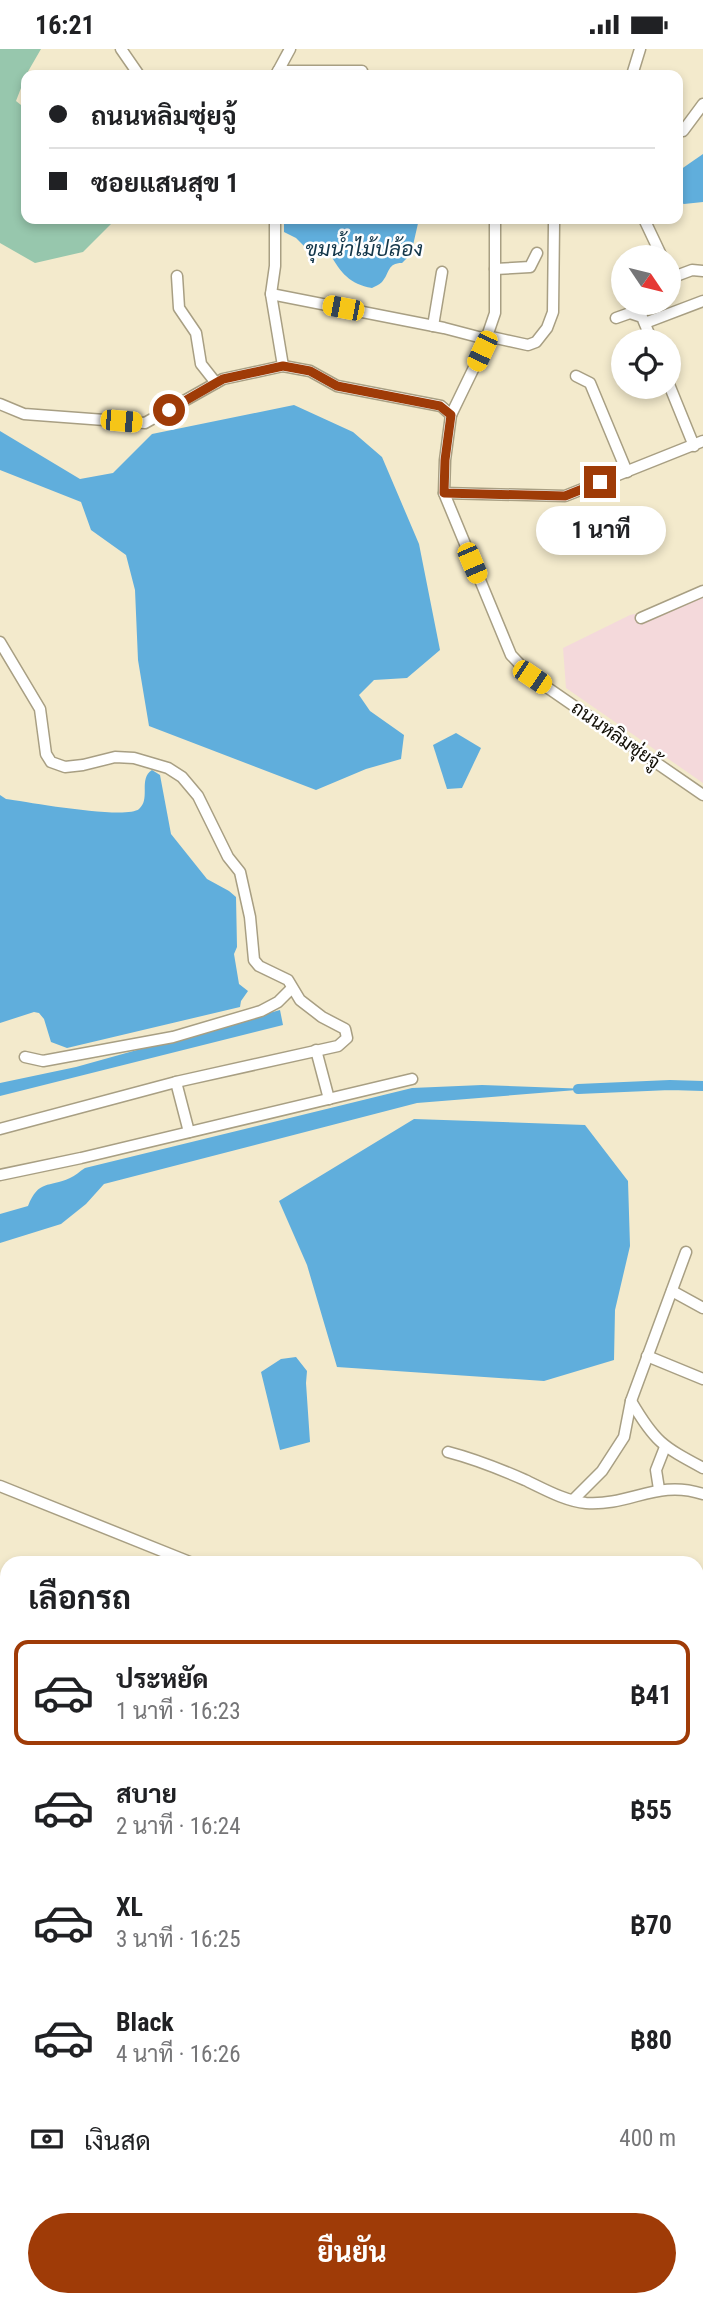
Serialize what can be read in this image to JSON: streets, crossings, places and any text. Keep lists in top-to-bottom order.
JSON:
{
  "streets": {
    "street": ["ถนนหลิมซุ่ยจู้"]
  },
  "water": ["ขุมน้ำไม้ปล้อง"],
  "north": "bottom right",
  "page": {
    "status": "16:21",
    "banner": ["ถนนหลิมซุ่ยจู้", "ซอยแสนสุข 1"],
    "bubble": "1 นาที",
    "heading": "เลือกรถ",
    "list": [
      {
        "name": "ประหยัด",
        "note": "1 นาที · 16:23",
        "value": "฿41"
      },
      {
        "name": "สบาย",
        "note": "2 นาที · 16:24",
        "value": "฿55"
      },
      {
        "name": "XL",
        "note": "3 นาที · 16:25",
        "value": "฿70"
      },
      {
        "name": "Black",
        "note": "4 นาที · 16:26",
        "value": "฿80"
      }
    ],
    "pay": ["เงินสด", "400 m"],
    "buttons": "ยืนยัน"
  }
}
